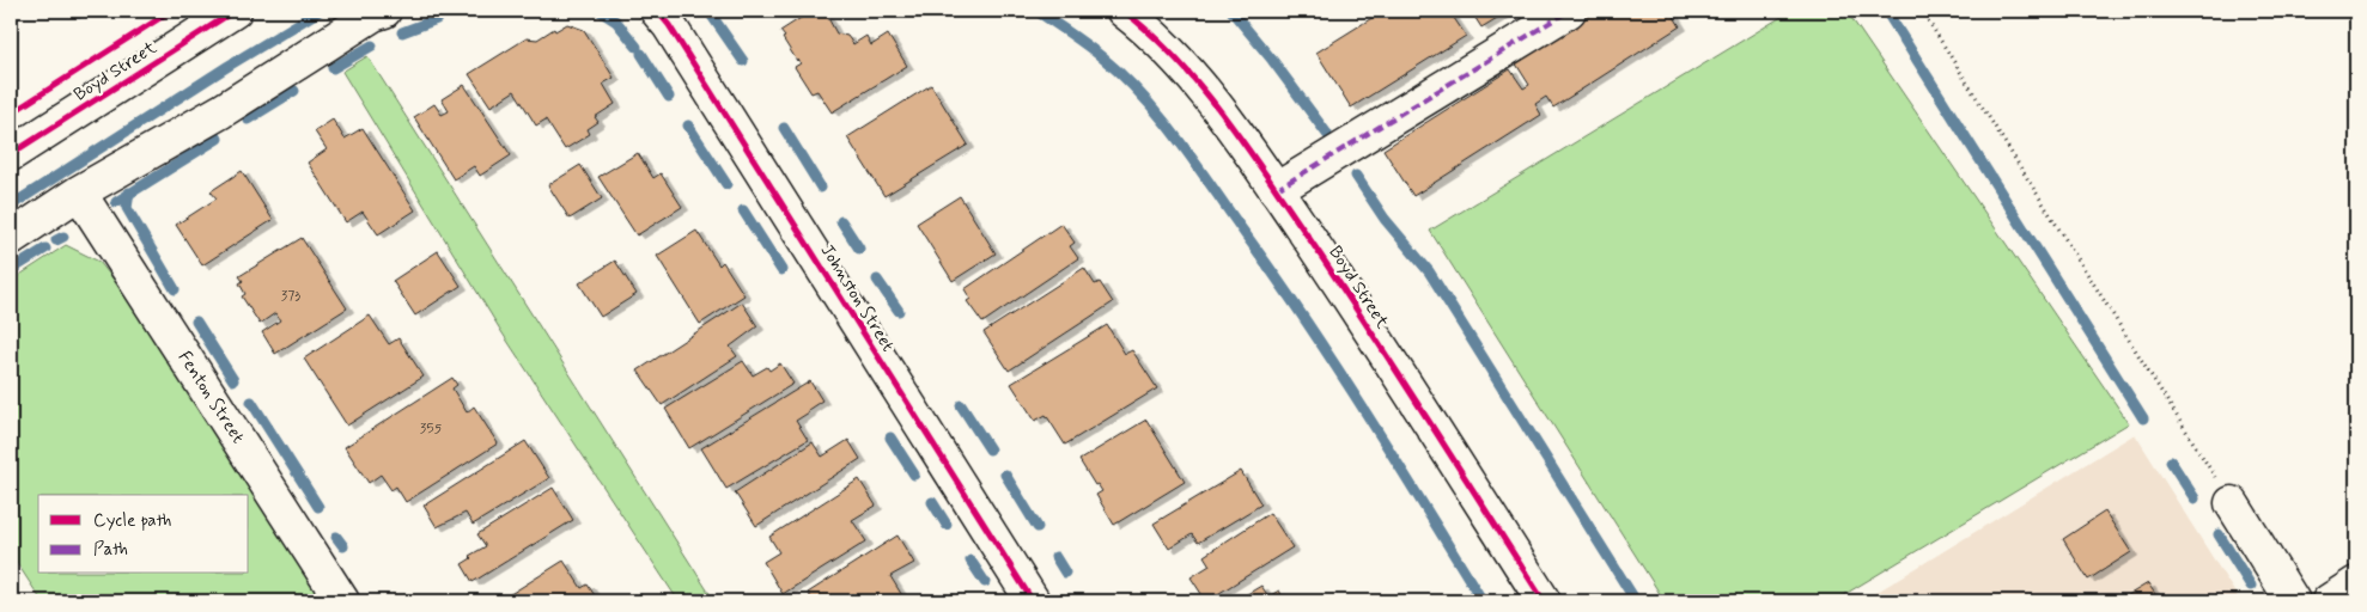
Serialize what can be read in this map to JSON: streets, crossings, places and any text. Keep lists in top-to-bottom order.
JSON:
{
  "streets": {
    "street": ["Boyd Street", "Johnston Street", "Fenton Street"]
  },
  "house_numbers": ["373", "355"],
  "legend": ["Cycle path", "Path"]
}
